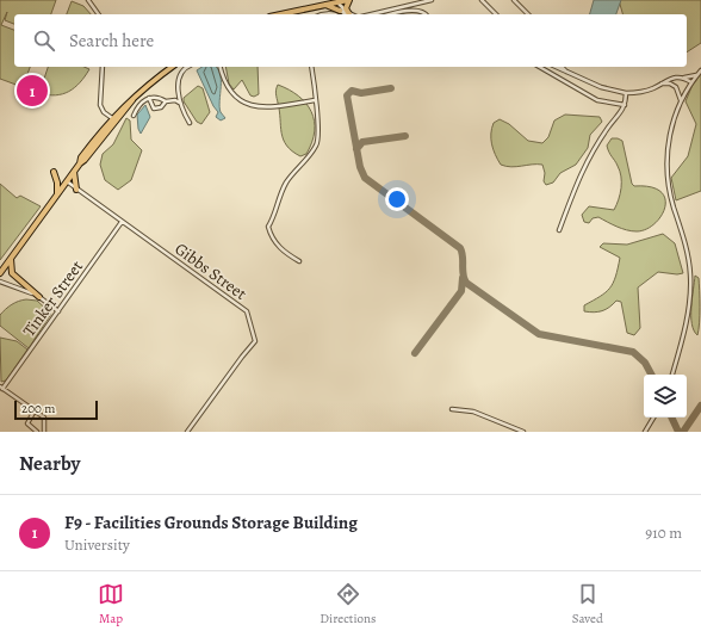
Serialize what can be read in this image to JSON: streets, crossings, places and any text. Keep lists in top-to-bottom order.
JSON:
{
  "streets": {
    "street": ["Gibbs Street", "Tinker Street"]
  },
  "crossings": [
    ["Gibbs Street", "Tinker Street"]
  ],
  "scale_bar": "200 m",
  "page": {
    "search": "Search here",
    "pins": "1",
    "scale": "200 m",
    "heading": "Nearby",
    "list": [
      {
        "mark": "1",
        "name": "F9 - Facilities Grounds Storage Building",
        "note": "University",
        "value": "910 m"
      }
    ],
    "nav": ["Map", "Directions", "Saved"]
  }
}
